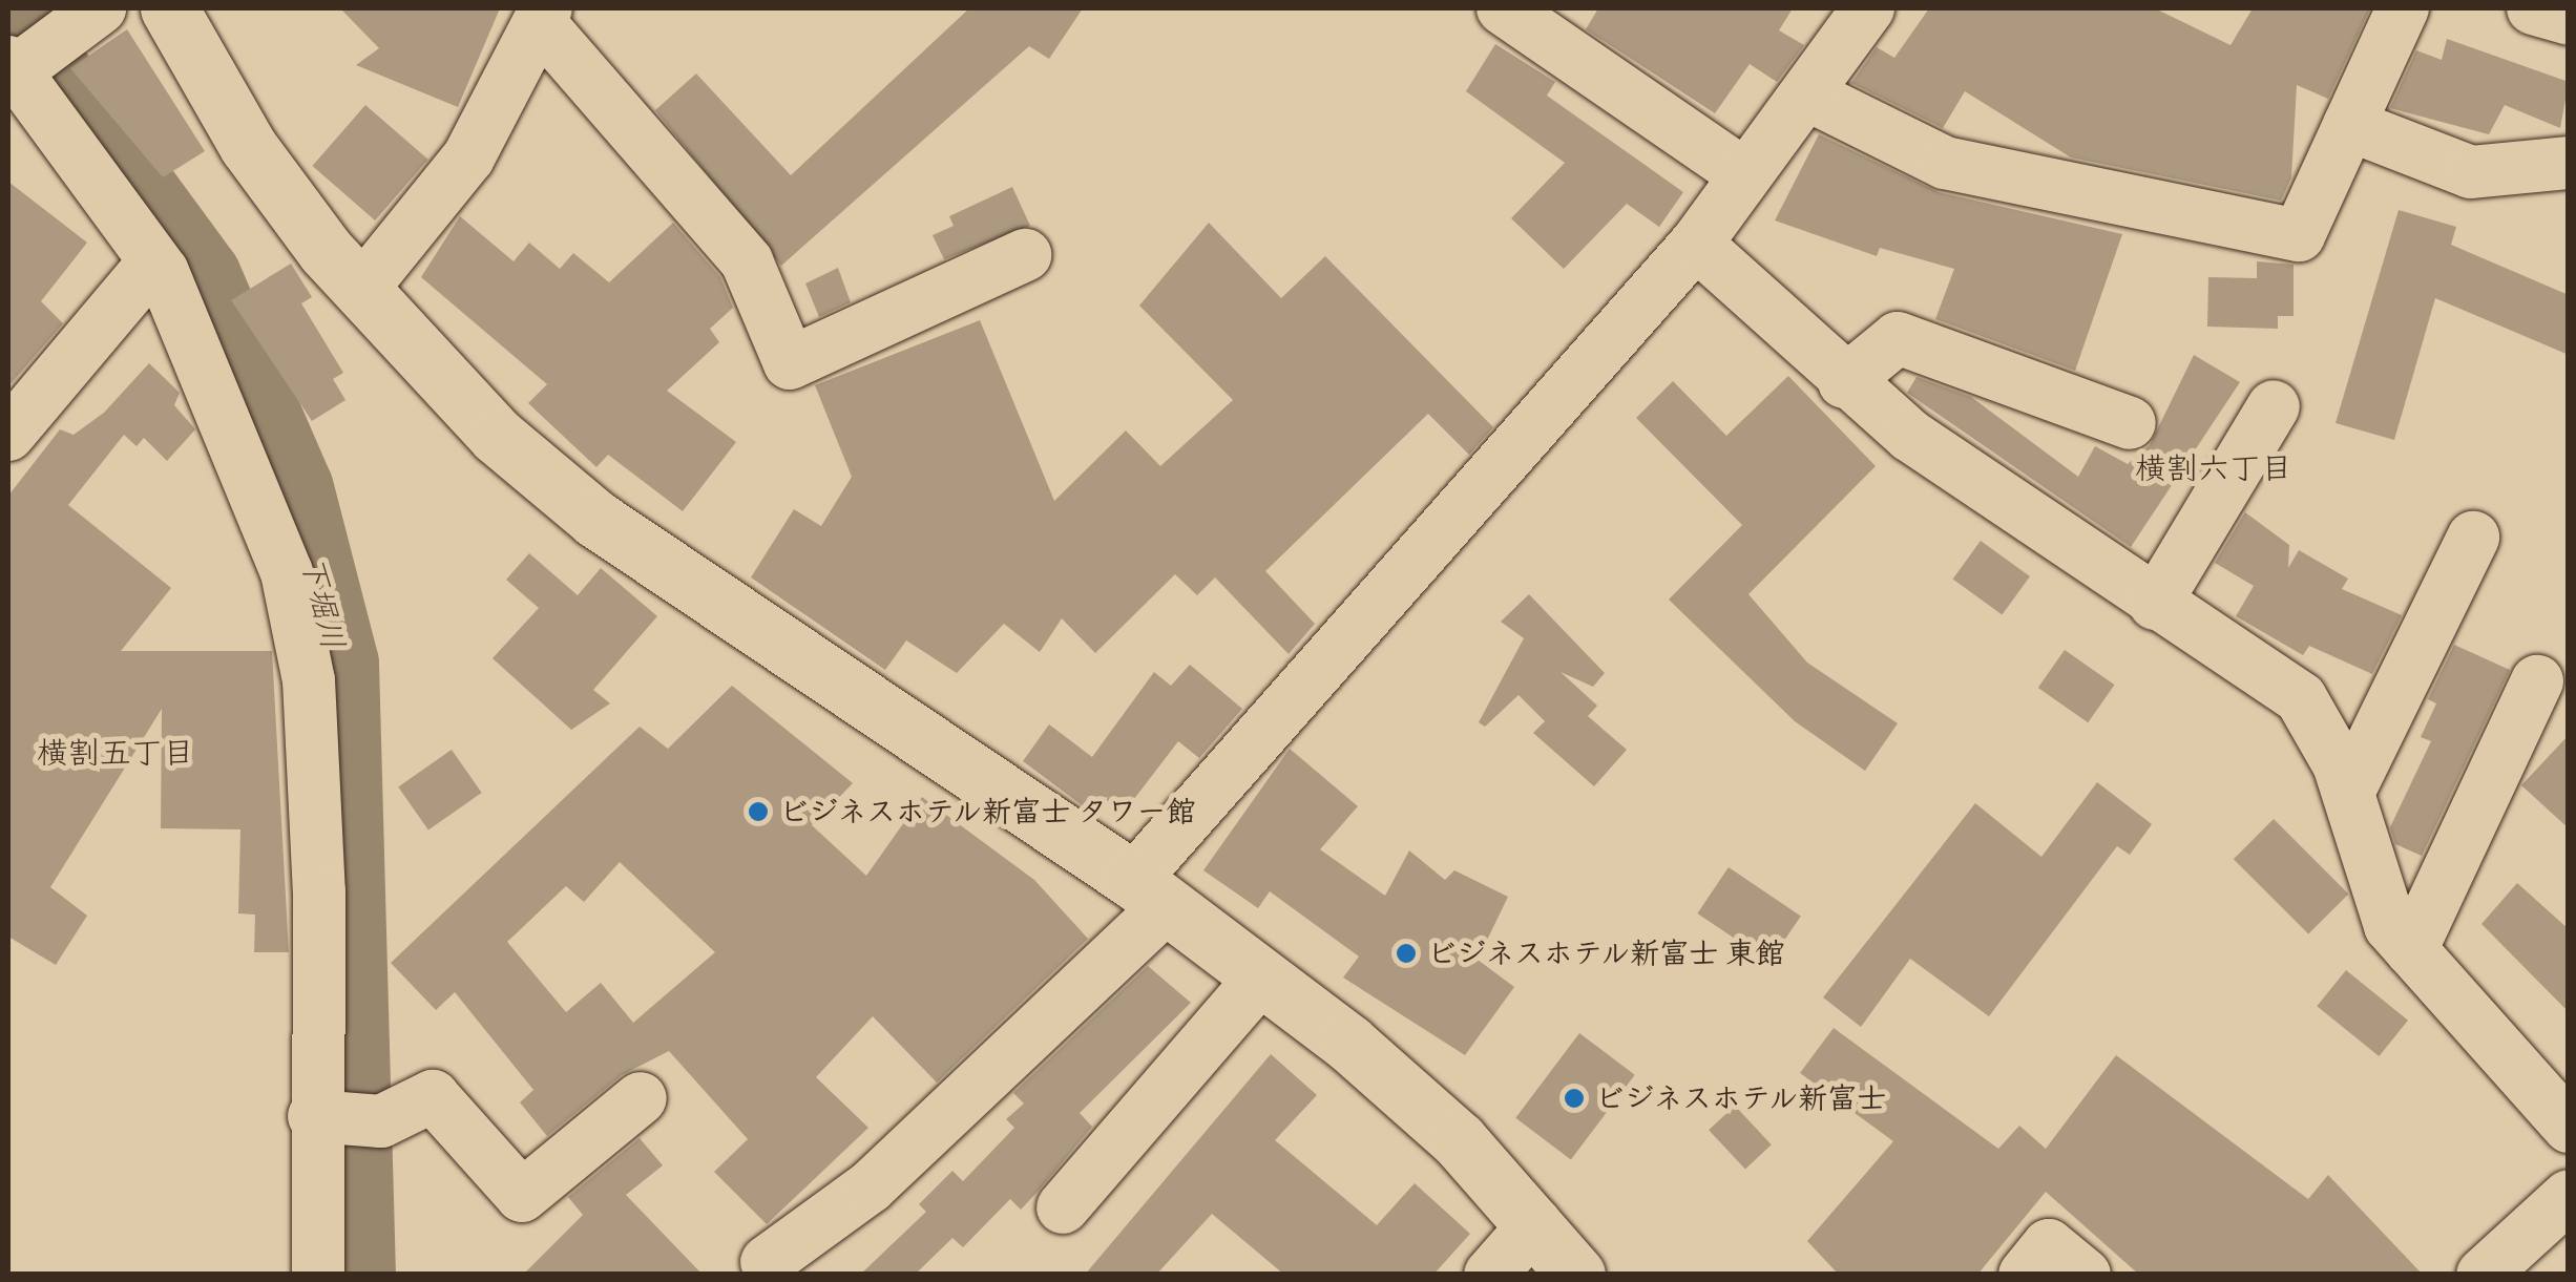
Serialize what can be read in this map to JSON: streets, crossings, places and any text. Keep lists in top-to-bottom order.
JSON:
{
  "districts": ["横割六丁目", "横割五丁目"],
  "water": ["下堀川"],
  "places": ["ビジネスホテル新富士 タワー館", "ビジネスホテル新富士 東館", "ビジネスホテル新富士"]
}
